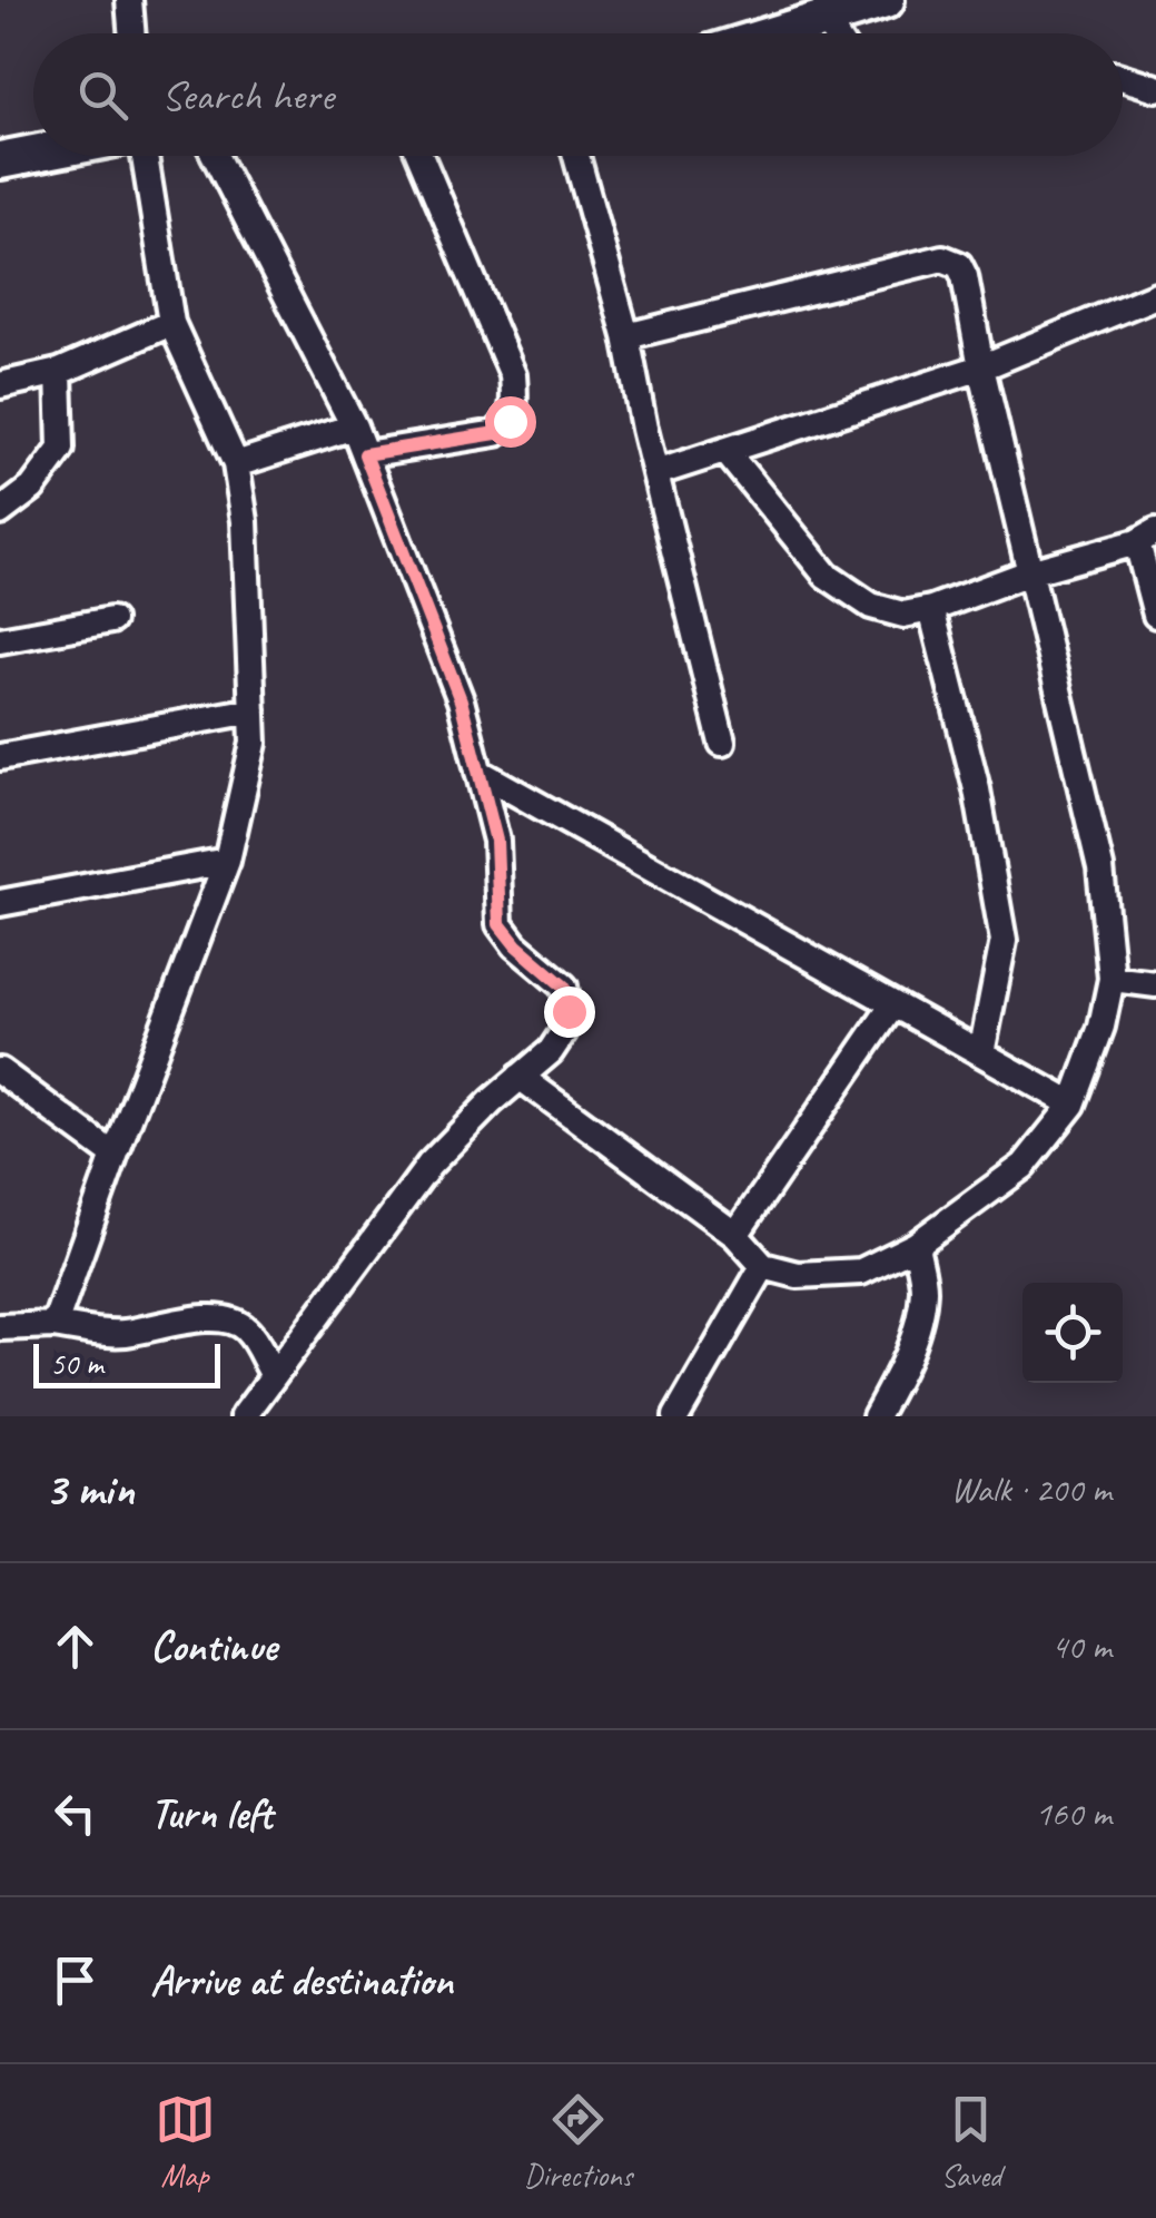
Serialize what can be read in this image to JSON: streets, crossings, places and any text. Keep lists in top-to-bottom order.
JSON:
{
  "scale_bar": "50 m",
  "page": {
    "search": "Search here",
    "scale": "50 m",
    "heading": ["3 min", "Walk · 200 m"],
    "list": [
      ["Continue", "40 m"],
      ["Turn left", "160 m"],
      "Arrive at destination"
    ],
    "nav": ["Map", "Directions", "Saved"]
  }
}
